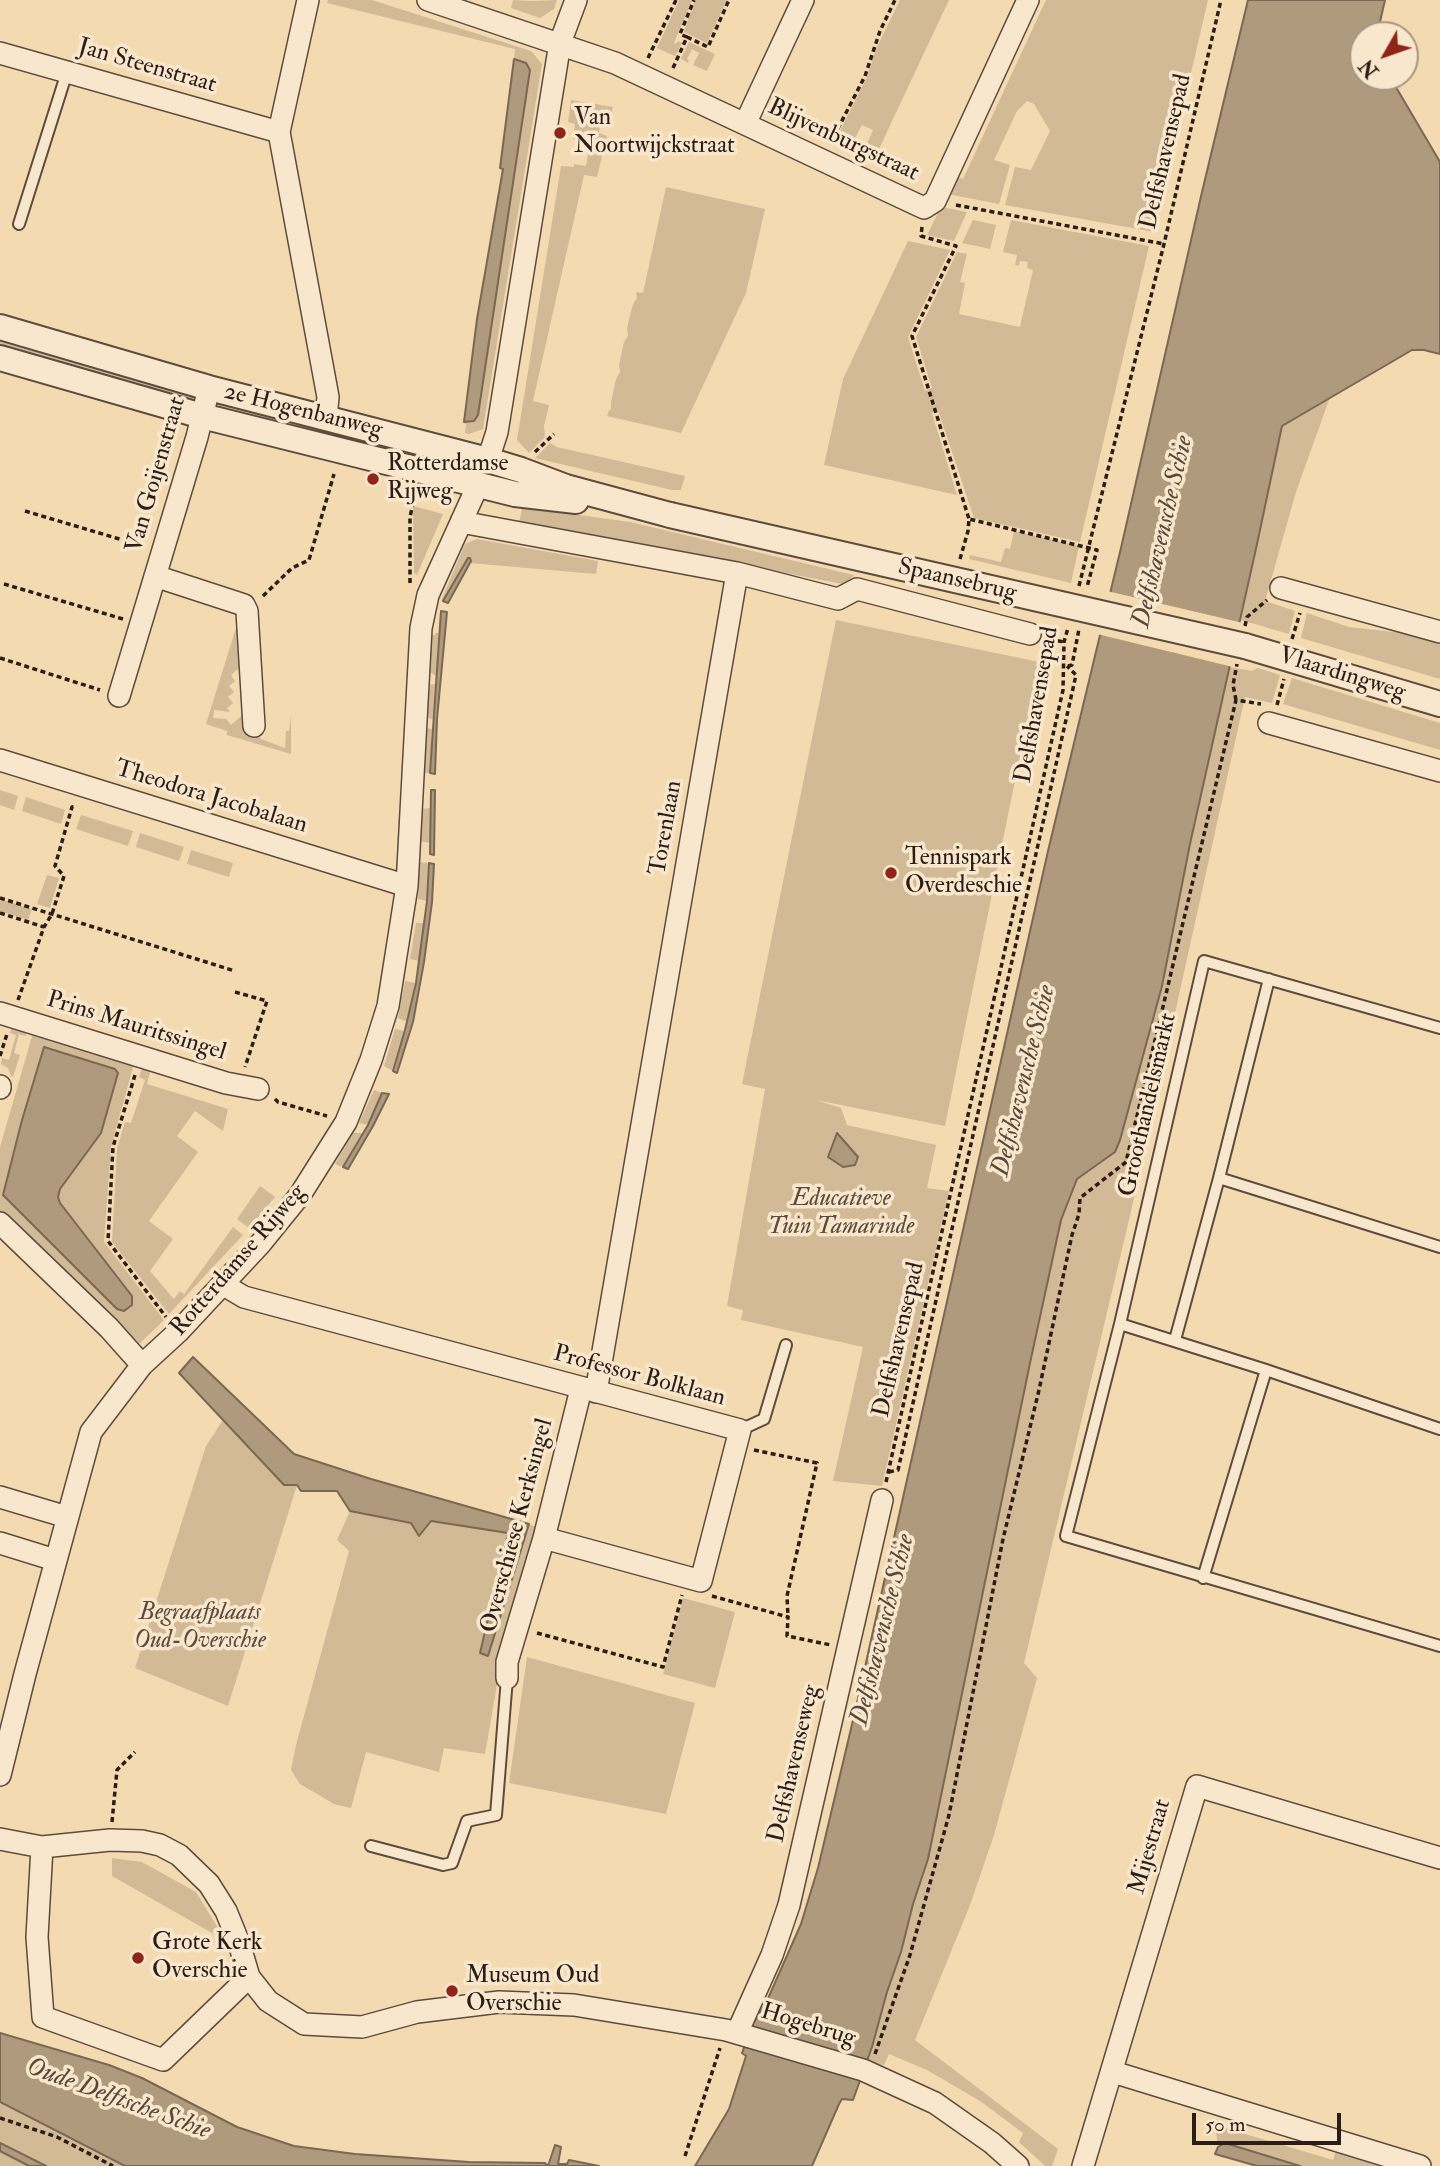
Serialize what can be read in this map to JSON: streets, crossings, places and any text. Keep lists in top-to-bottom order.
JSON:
{
  "streets": {
    "street": [
      "Jan Steenstraat",
      "Blijvenburgstraat",
      "2e Hogenbanweg",
      "Van Goijenstraat",
      "Spaansebrug",
      "Vlaardingweg",
      "Theodora Jacobalaan",
      "Torenlaan",
      "Prins Mauritssingel",
      "Rotterdamse Rijweg",
      "Professor Bolklaan",
      "Overschiese Kerksingel",
      "Delfshavenseweg",
      "Mijestraat",
      "Hogebrug"
    ],
    "lane": ["Groothandelsmarkt"],
    "path": ["Delfshavensepad"]
  },
  "crossings": [
    ["Delfshavensepad", "Delfshavenseweg"],
    ["2e Hogenbanweg", "Van Goijenstraat"],
    ["2e Hogenbanweg", "Spaansebrug"],
    ["2e Hogenbanweg", "Rotterdamse Rijweg"],
    ["Spaansebrug", "Vlaardingweg"],
    ["Theodora Jacobalaan", "Rotterdamse Rijweg"],
    ["Torenlaan", "Professor Bolklaan"],
    ["Torenlaan", "Overschiese Kerksingel"],
    ["Rotterdamse Rijweg", "Professor Bolklaan"],
    ["Professor Bolklaan", "Overschiese Kerksingel"],
    ["Delfshavenseweg", "Hogebrug"]
  ],
  "water": ["Delfshavensche Schie", "Oude Delftsche Schie"],
  "parks": ["Educatieve Tuin Tamarinde", "Begraafplaats Oud-Overschie"],
  "places": [
    "Van Noortwijckstraat",
    "Rotterdamse Rijweg",
    "Tennispark Overdeschie",
    "Grote Kerk Overschie",
    "Museum Oud Overschie"
  ],
  "scale_bar": "50 m",
  "north": "bottom left"
}
